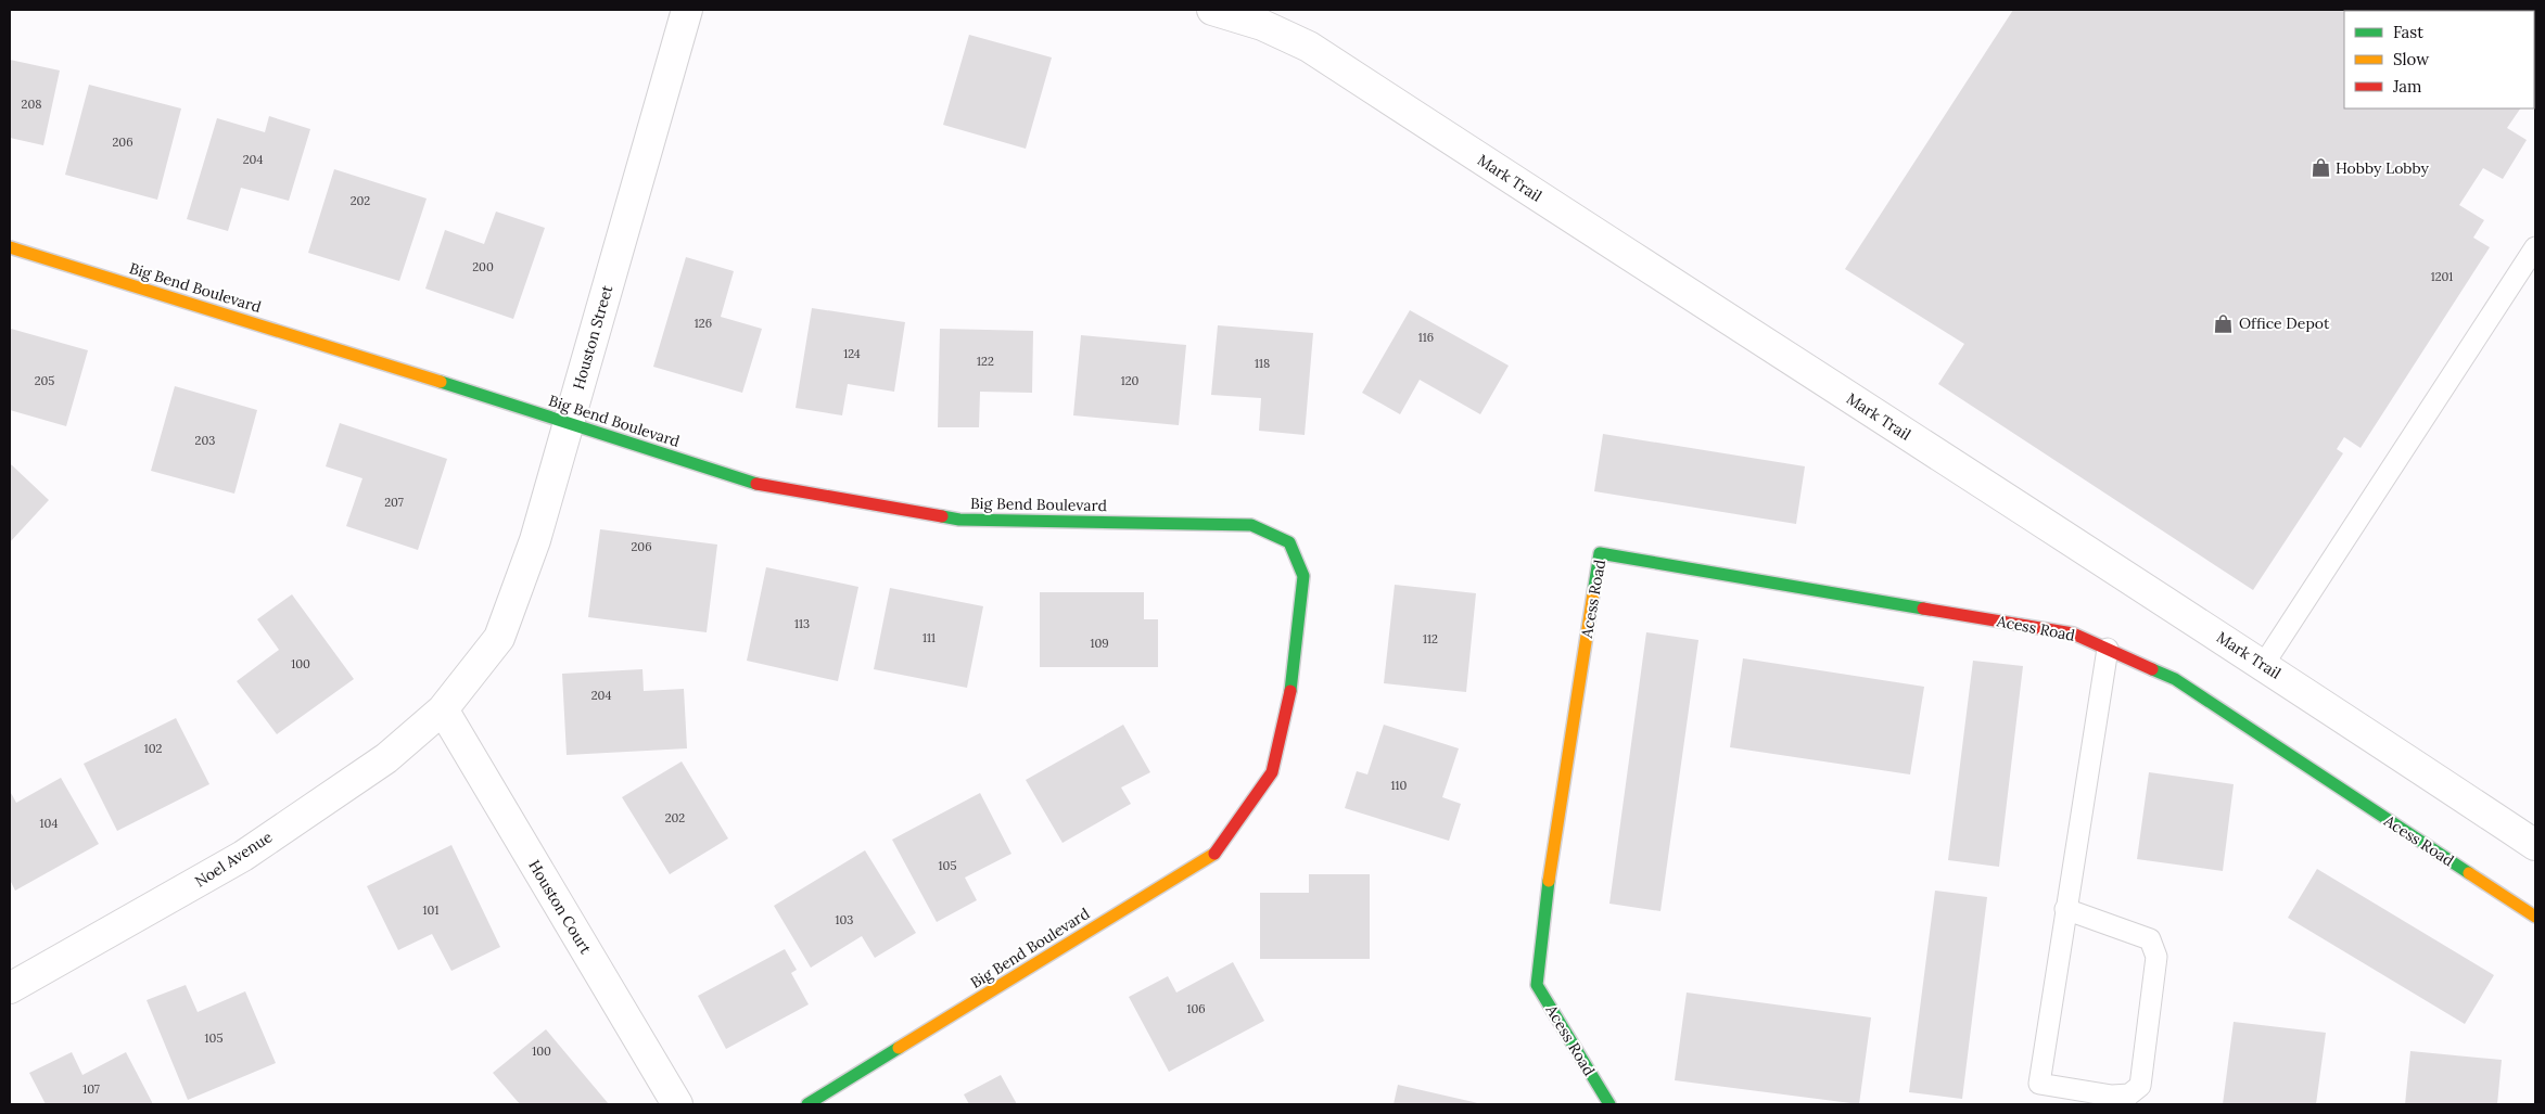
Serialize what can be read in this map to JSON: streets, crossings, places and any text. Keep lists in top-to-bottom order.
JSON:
{
  "streets": {
    "street": [
      "Mark Trail",
      "Big Bend Boulevard",
      "Houston Street",
      "Acess Road",
      "Noel Avenue",
      "Houston Court"
    ]
  },
  "crossings": [
    ["Big Bend Boulevard", "Houston Street"],
    ["Houston Street", "Noel Avenue"],
    ["Houston Street", "Houston Court"],
    ["Noel Avenue", "Houston Court"]
  ],
  "places": {
    "shop": ["Hobby Lobby", "Office Depot"]
  },
  "house_numbers": [
    "208",
    "206",
    "204",
    "202",
    "200",
    "1201",
    "126",
    "116",
    "124",
    "122",
    "118",
    "205",
    "120",
    "203",
    "207",
    "206",
    "113",
    "111",
    "112",
    "109",
    "100",
    "204",
    "102",
    "110",
    "202",
    "104",
    "105",
    "101",
    "103",
    "106",
    "105",
    "100",
    "107"
  ],
  "legend": ["Fast", "Slow", "Jam"]
}
